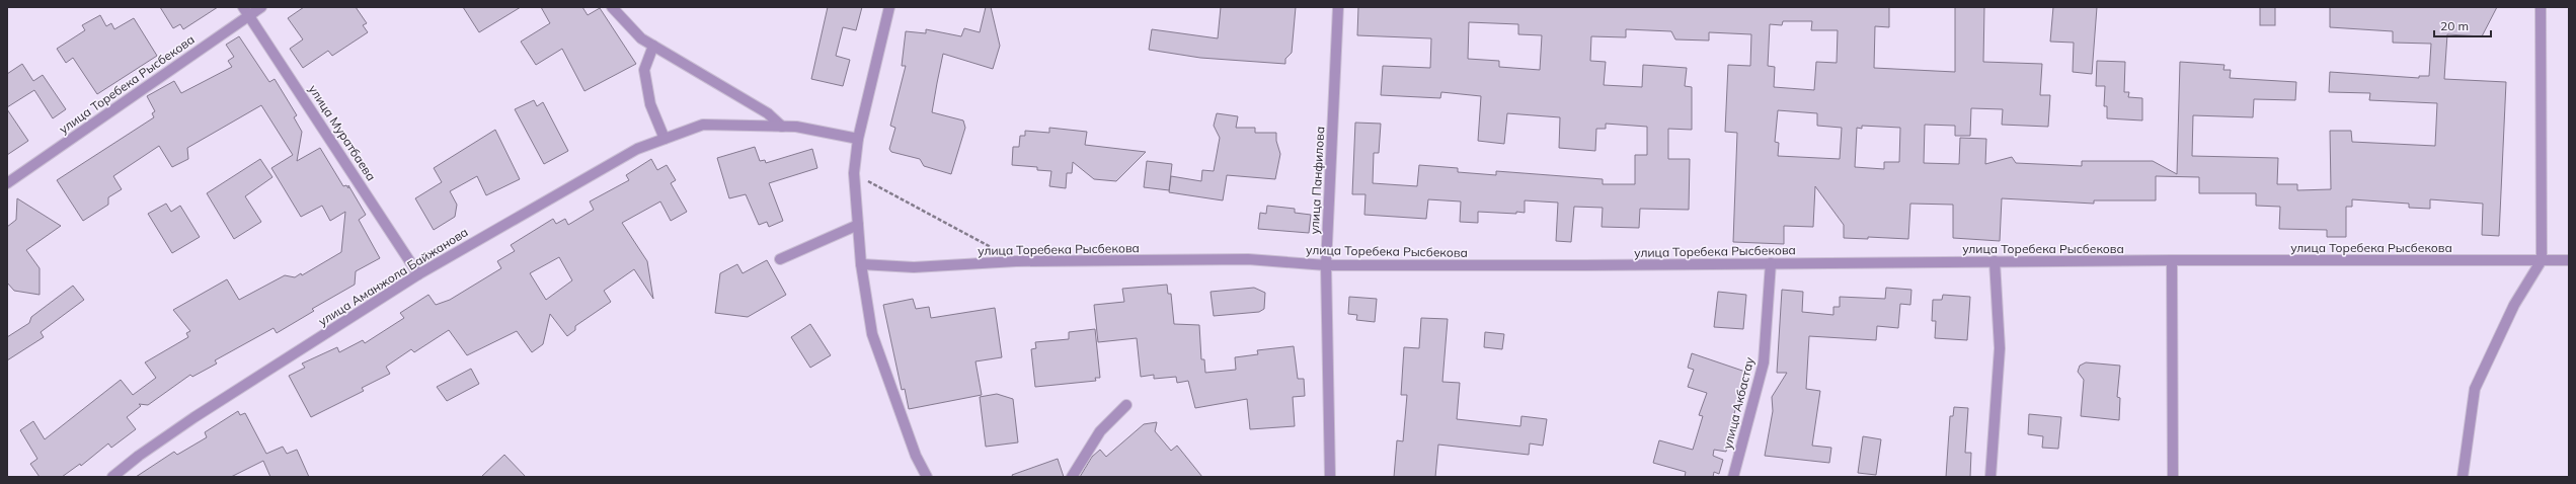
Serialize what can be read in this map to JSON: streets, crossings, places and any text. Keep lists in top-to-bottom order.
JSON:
{
  "streets": {
    "street": [
      "улица Торебека Рысбекова",
      "улица Муратбаева",
      "улица Панфилова",
      "улица Аманжола Байжанова",
      "улица Акбастау"
    ]
  },
  "crossings": [
    ["улица Торебека Рысбекова", "улица Муратбаева"],
    ["улица Торебека Рысбекова", "улица Панфилова"],
    ["улица Торебека Рысбекова", "улица Акбастау"],
    ["улица Муратбаева", "улица Аманжола Байжанова"]
  ],
  "scale_bar": "20 m"
}
